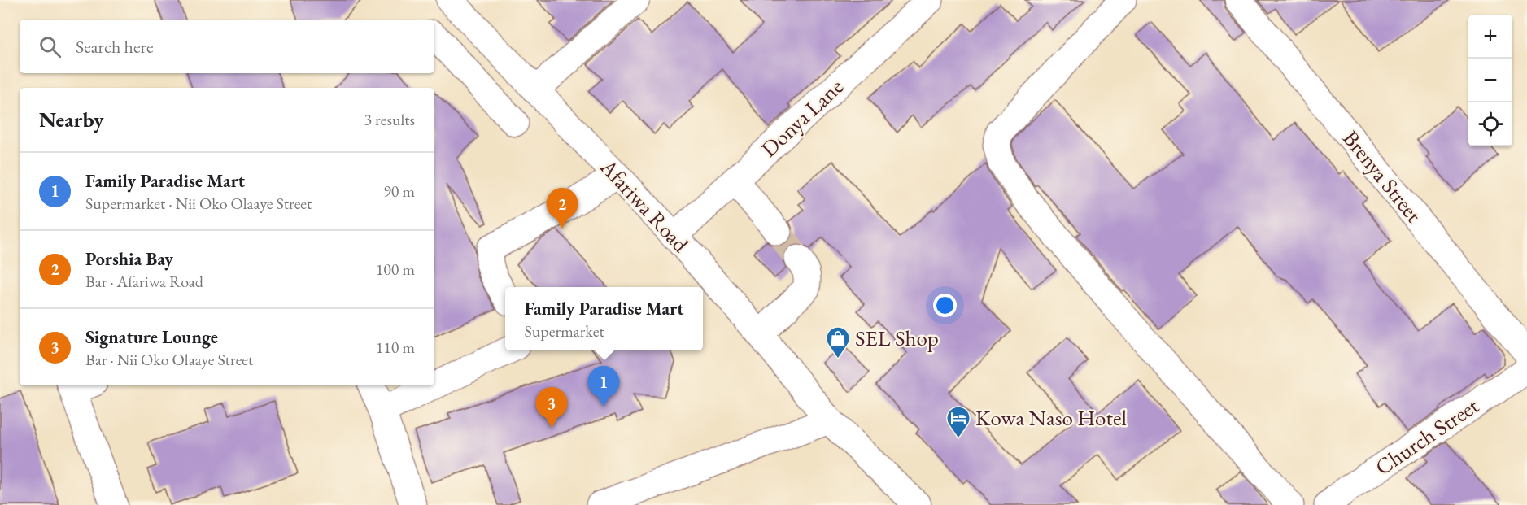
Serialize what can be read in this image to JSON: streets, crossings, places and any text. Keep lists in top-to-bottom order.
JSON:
{
  "streets": {
    "street": [
      "Donya Lane",
      "Brenya Street",
      "Afariwa Road",
      "Church Street"
    ]
  },
  "crossings": [
    ["Donya Lane", "Afariwa Road"]
  ],
  "places": {
    "shop": ["SEL Shop"],
    "hotel": ["Kowa Naso Hotel"]
  },
  "page": {
    "map_buttons": ["+", "−"],
    "search": "Search here",
    "heading": ["Nearby", "3 results"],
    "list": [
      {
        "mark": "1",
        "name": "Family Paradise Mart",
        "note": "Supermarket · Nii Oko Olaaye Street",
        "value": "90 m"
      },
      {
        "mark": "2",
        "name": "Porshia Bay",
        "note": "Bar · Afariwa Road",
        "value": "100 m"
      },
      {
        "mark": "3",
        "name": "Signature Lounge",
        "note": "Bar · Nii Oko Olaaye Street",
        "value": "110 m"
      }
    ],
    "pins": ["2", "1", "3"],
    "popup": ["Family Paradise Mart", "Supermarket"]
  }
}
